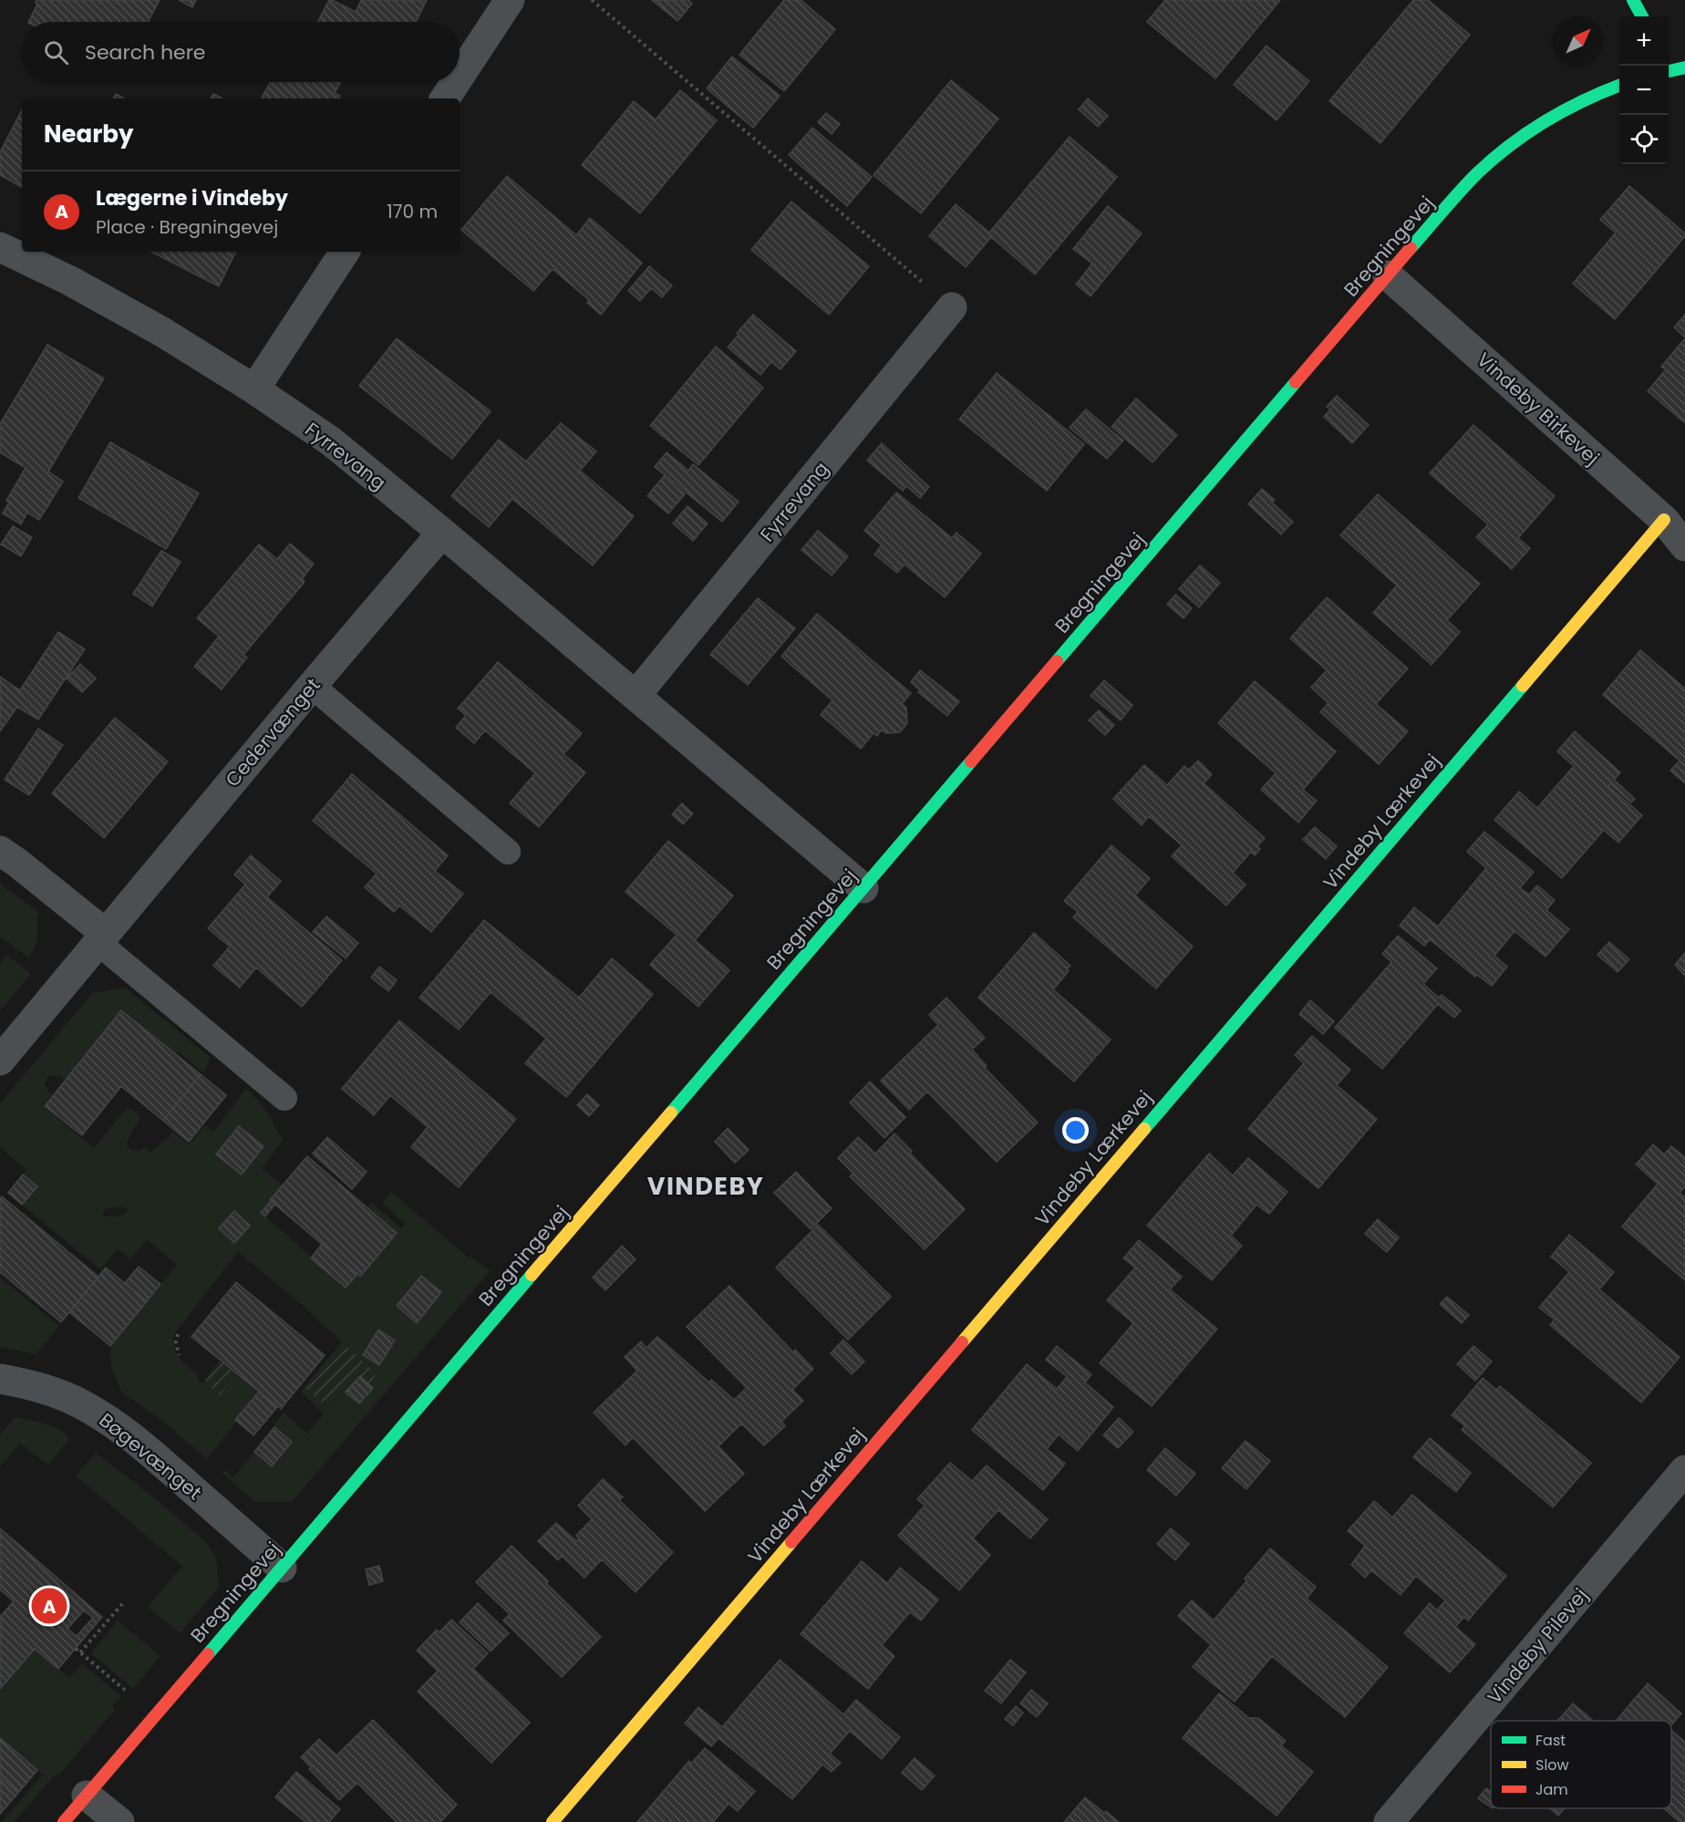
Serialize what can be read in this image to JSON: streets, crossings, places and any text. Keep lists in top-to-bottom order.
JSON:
{
  "streets": {
    "street": [
      "Bregningevej",
      "Vindeby Birkevej",
      "Fyrrevang",
      "Cedervænget",
      "Vindeby Lærkevej",
      "Bøgevænget",
      "Vindeby Pilevej"
    ]
  },
  "crossings": [
    ["Bregningevej", "Vindeby Birkevej"],
    ["Bregningevej", "Fyrrevang"],
    ["Bregningevej", "Bøgevænget"],
    ["Vindeby Birkevej", "Vindeby Lærkevej"],
    ["Fyrrevang", "Cedervænget"]
  ],
  "districts": ["VINDEBY"],
  "legend": ["Fast", "Slow", "Jam"],
  "north": "top right",
  "page": {
    "map_buttons": ["+", "−"],
    "search": "Search here",
    "heading": "Nearby",
    "list": [
      {
        "mark": "A",
        "name": "Lægerne i Vindeby",
        "note": "Place · Bregningevej",
        "value": "170 m"
      }
    ],
    "pins": "A"
  }
}
